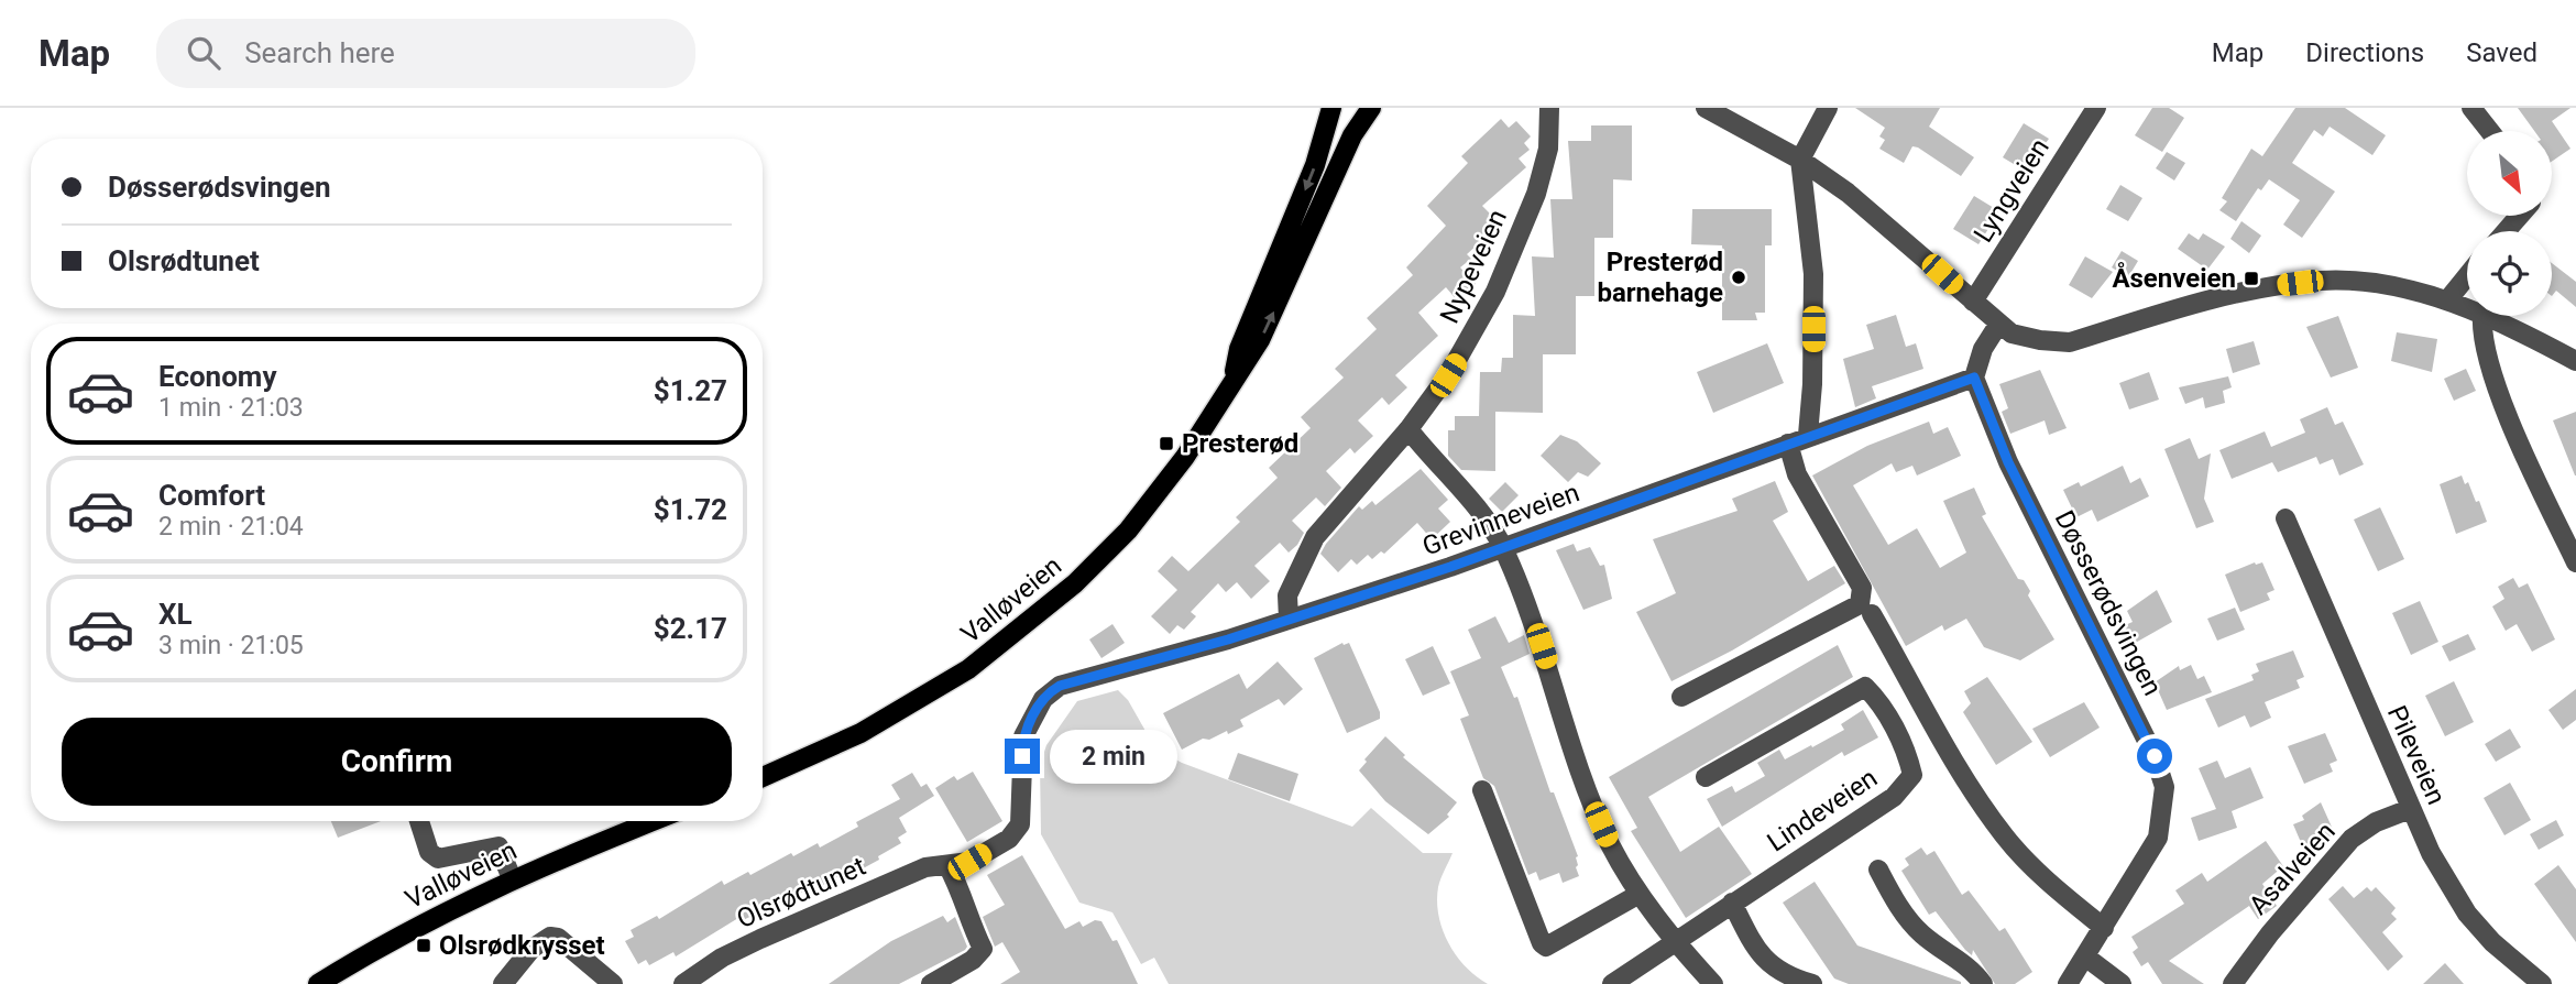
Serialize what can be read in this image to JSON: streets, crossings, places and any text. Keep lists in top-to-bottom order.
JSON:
{
  "streets": {
    "main road": ["Valløveien"],
    "street": [
      "Lyngveien",
      "Nypeveien",
      "Grevinneveien",
      "Døsserødsvingen",
      "Pileveien",
      "Lindeveien",
      "Asalveien",
      "Olsrødtunet"
    ]
  },
  "crossings": [
    ["Nypeveien", "Grevinneveien"],
    ["Grevinneveien", "Døsserødsvingen"],
    ["Grevinneveien", "Olsrødtunet"],
    ["Pileveien", "Asalveien"]
  ],
  "places": {
    "other": ["Presterød barnehage"],
    "transit": ["Åsenveien", "Presterød", "Olsrødkrysset"]
  },
  "north": "bottom right",
  "page": {
    "header": "Map",
    "search": "Search here",
    "nav": ["Map", "Directions", "Saved"],
    "banner": ["Døsserødsvingen", "Olsrødtunet"],
    "list": [
      {
        "name": "Economy",
        "note": "1 min · 21:03",
        "value": "$1.27"
      },
      {
        "name": "Comfort",
        "note": "2 min · 21:04",
        "value": "$1.72"
      },
      {
        "name": "XL",
        "note": "3 min · 21:05",
        "value": "$2.17"
      }
    ],
    "buttons": "Confirm",
    "bubble": "2 min"
  }
}
